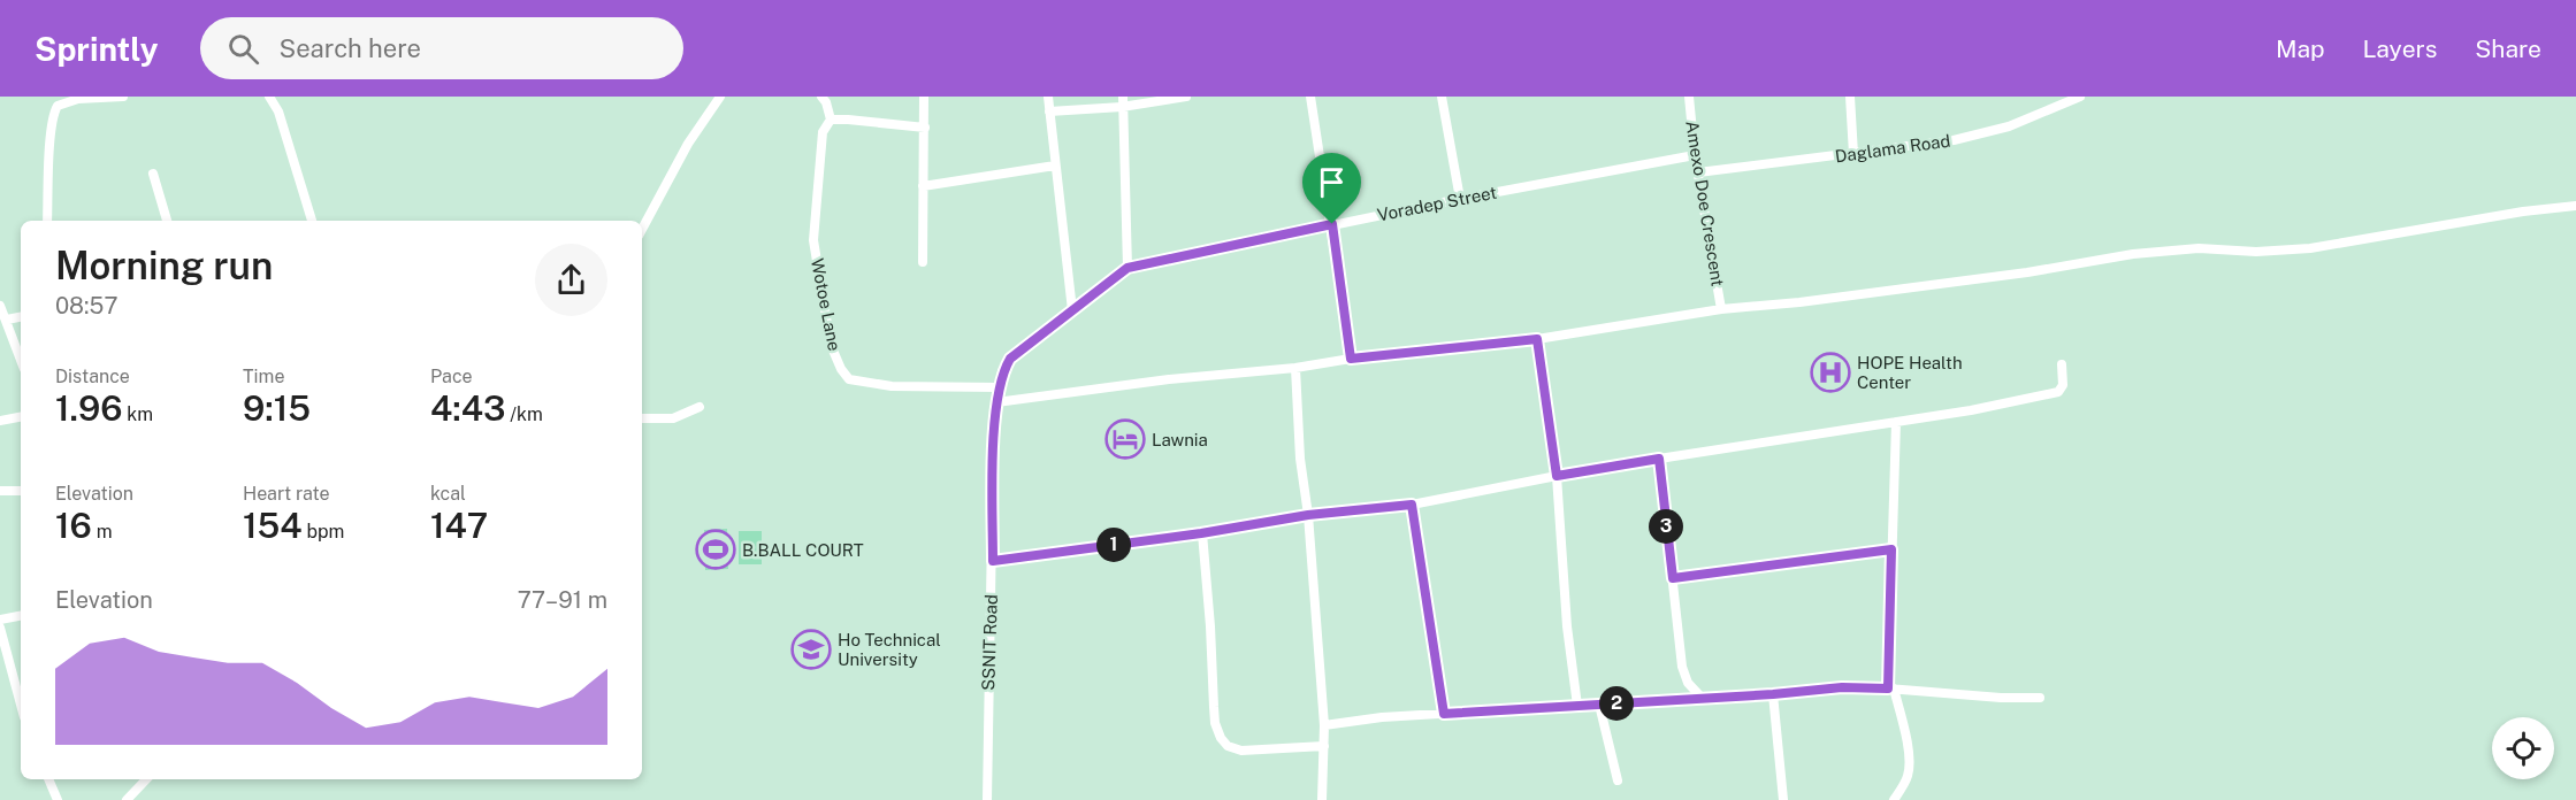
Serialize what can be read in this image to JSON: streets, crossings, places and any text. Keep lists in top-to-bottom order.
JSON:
{
  "streets": {
    "street": [
      "Daglama Road",
      "Voradep Street",
      "Amexo Doe Crescent",
      "Wotoe Lane",
      "SSNIT Road"
    ]
  },
  "crossings": [
    ["Daglama Road", "Amexo Doe Crescent"],
    ["Voradep Street", "Amexo Doe Crescent"],
    ["Voradep Street", "SSNIT Road"],
    ["Wotoe Lane", "SSNIT Road"]
  ],
  "places": {
    "hospital": ["HOPE Health Center"],
    "hotel": ["Lawnia"],
    "sports": ["B.BALL COURT"],
    "school or university": ["Ho Technical University"]
  },
  "page": {
    "header": "Sprintly",
    "search": "Search here",
    "nav": ["Map", "Layers", "Share"],
    "heading": ["Morning run", "08:57"],
    "stats": [
      ["Distance", "1.96 km"],
      ["Time", "9:15"],
      ["Pace", "4:43 /km"],
      ["Elevation", "16 m"],
      ["Heart rate", "154 bpm"],
      ["kcal", "147"]
    ],
    "pins": ["3", "1", "2"],
    "chart": ["Elevation", "77–91 m"]
  }
}
